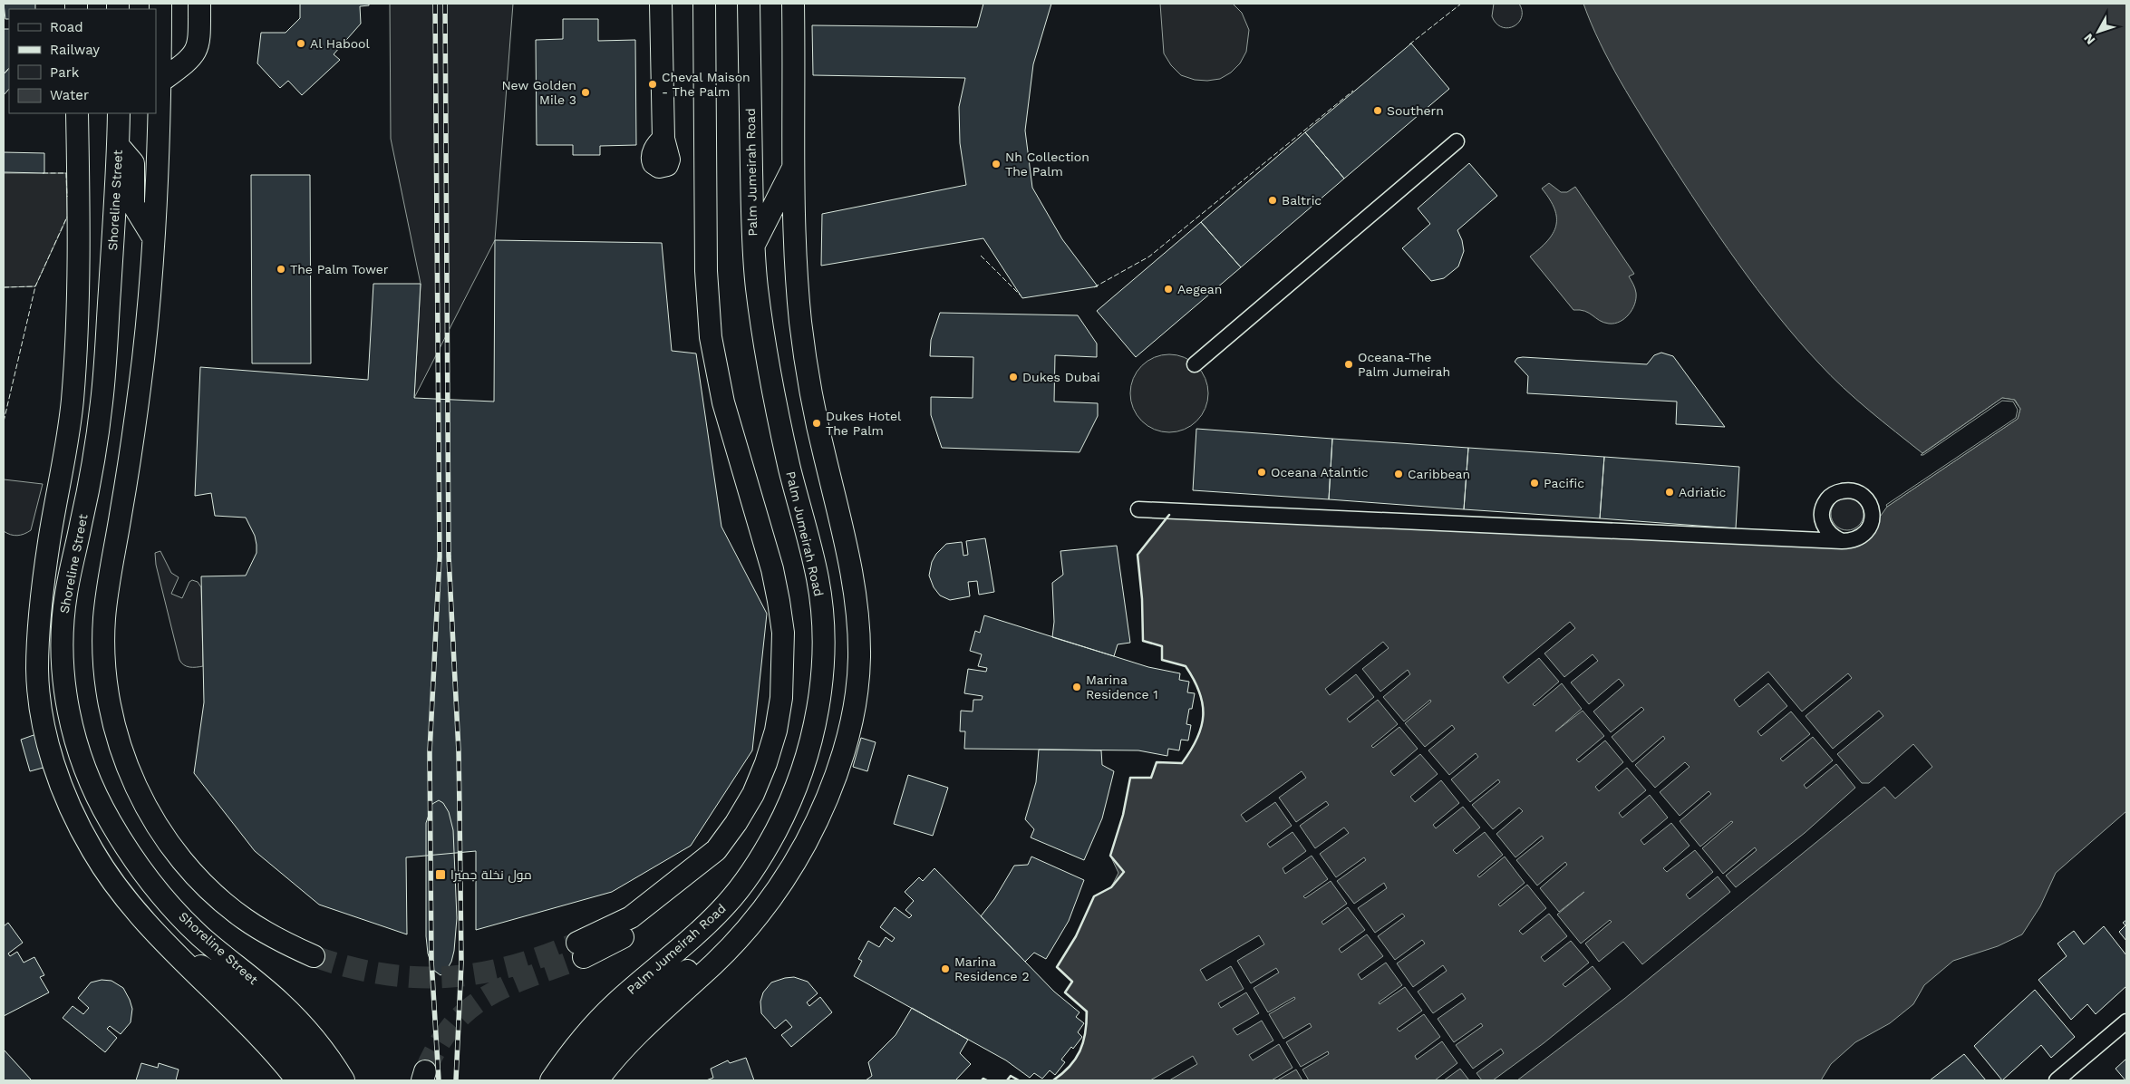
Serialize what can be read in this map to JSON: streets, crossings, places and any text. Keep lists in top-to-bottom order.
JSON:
{
  "streets": {
    "main road": ["Palm Jumeirah Road", "Shoreline Street"]
  },
  "places": {
    "other": [
      "Al Habool",
      "Cheval Maison - The Palm",
      "New Golden Mile 3",
      "Southern",
      "Nh Collection The Palm",
      "Baltric",
      "The Palm Tower",
      "Aegean",
      "Oceana-The Palm Jumeirah",
      "Dukes Dubai",
      "Dukes Hotel The Palm",
      "Oceana Atalntic",
      "Caribbean",
      "Pacific",
      "Adriatic",
      "Marina Residence 1",
      "Marina Residence 2"
    ],
    "transit": ["مول نخلة جميرا"]
  },
  "legend": [
    "Road",
    "Railway",
    "Park",
    "Water"
  ],
  "north": "bottom left"
}
